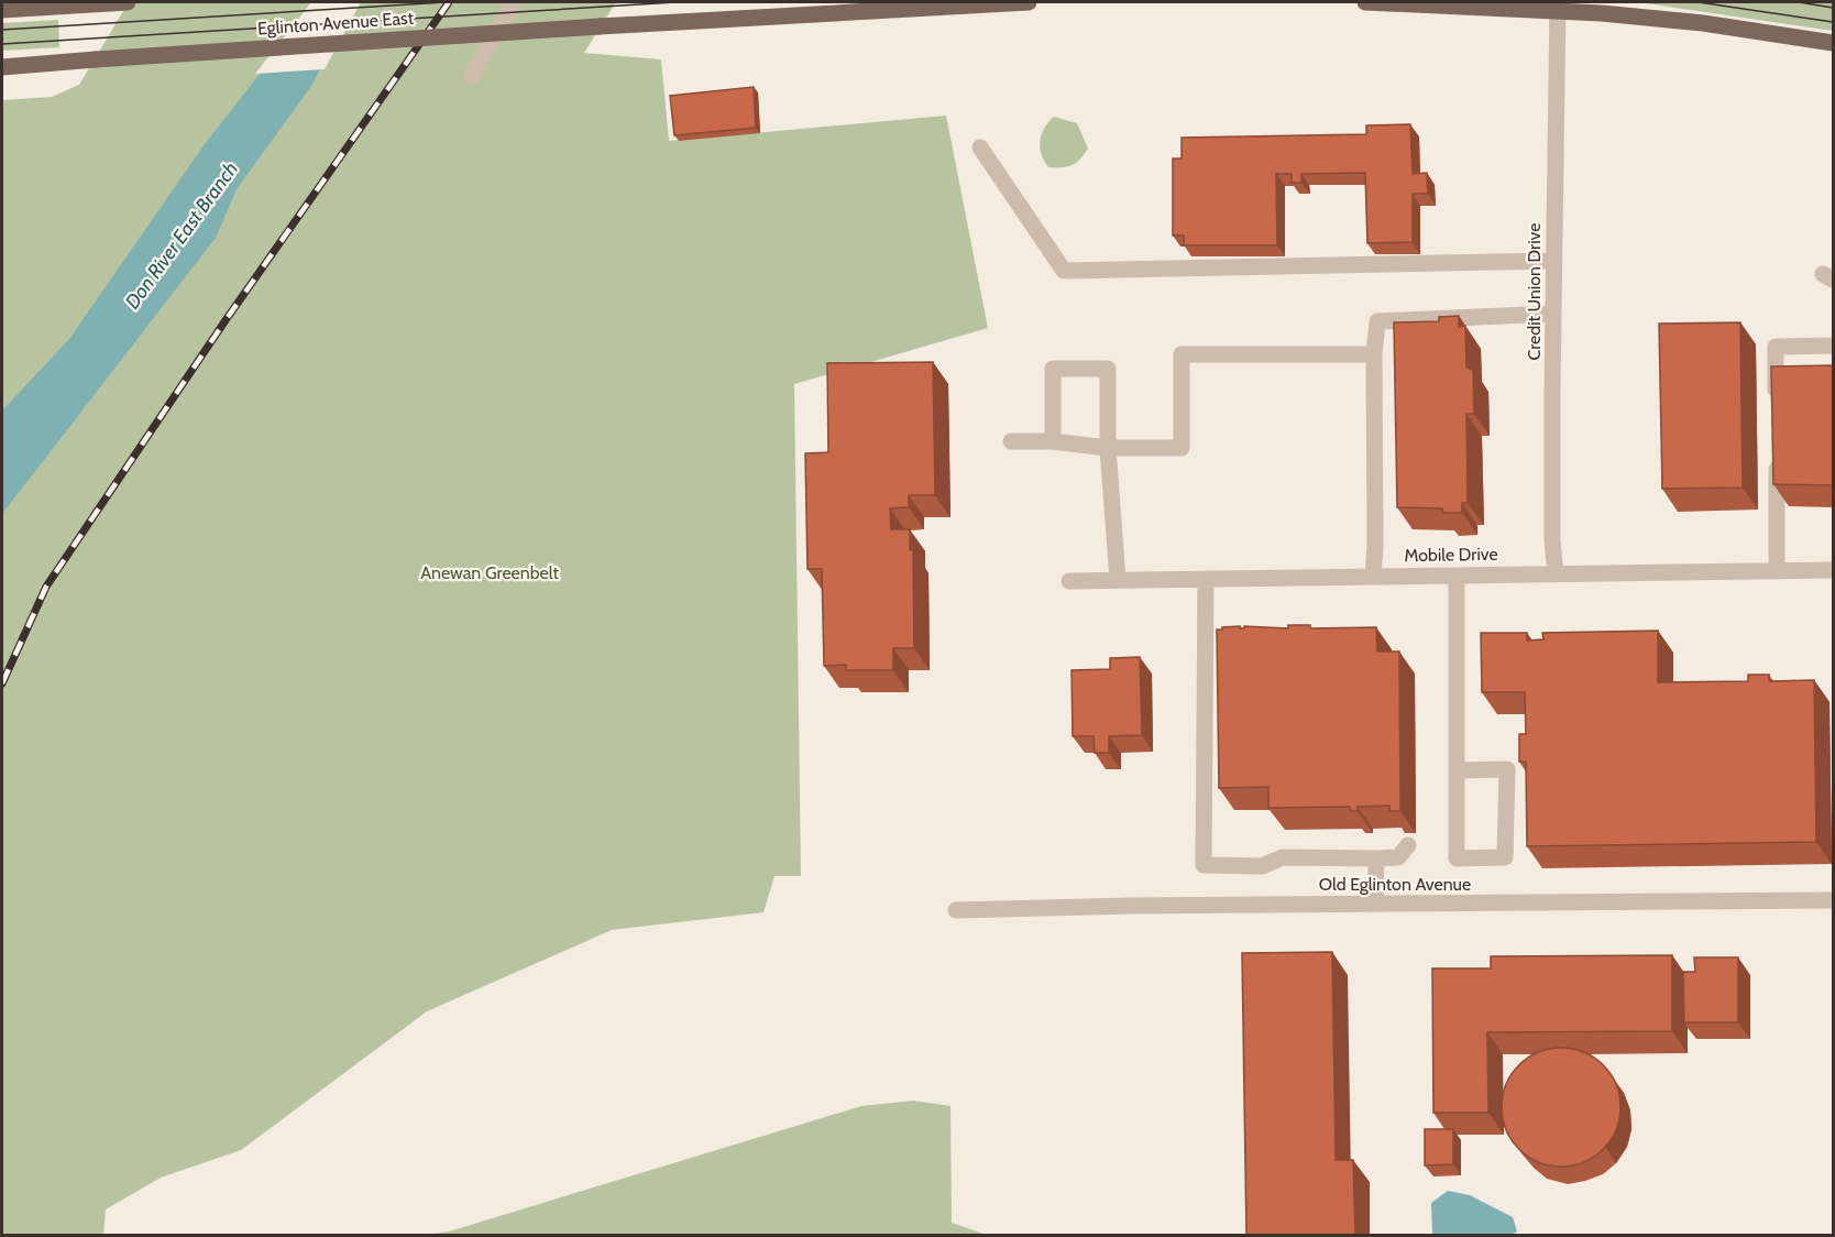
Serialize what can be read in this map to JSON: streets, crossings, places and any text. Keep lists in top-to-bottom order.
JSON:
{
  "streets": {
    "main road": ["Eglinton Avenue East"],
    "street": ["Credit Union Drive", "Mobile Drive", "Old Eglinton Avenue"]
  },
  "crossings": [
    ["Credit Union Drive", "Mobile Drive"]
  ],
  "water": ["Don River East Branch"],
  "parks": ["Anewan Greenbelt"]
}
